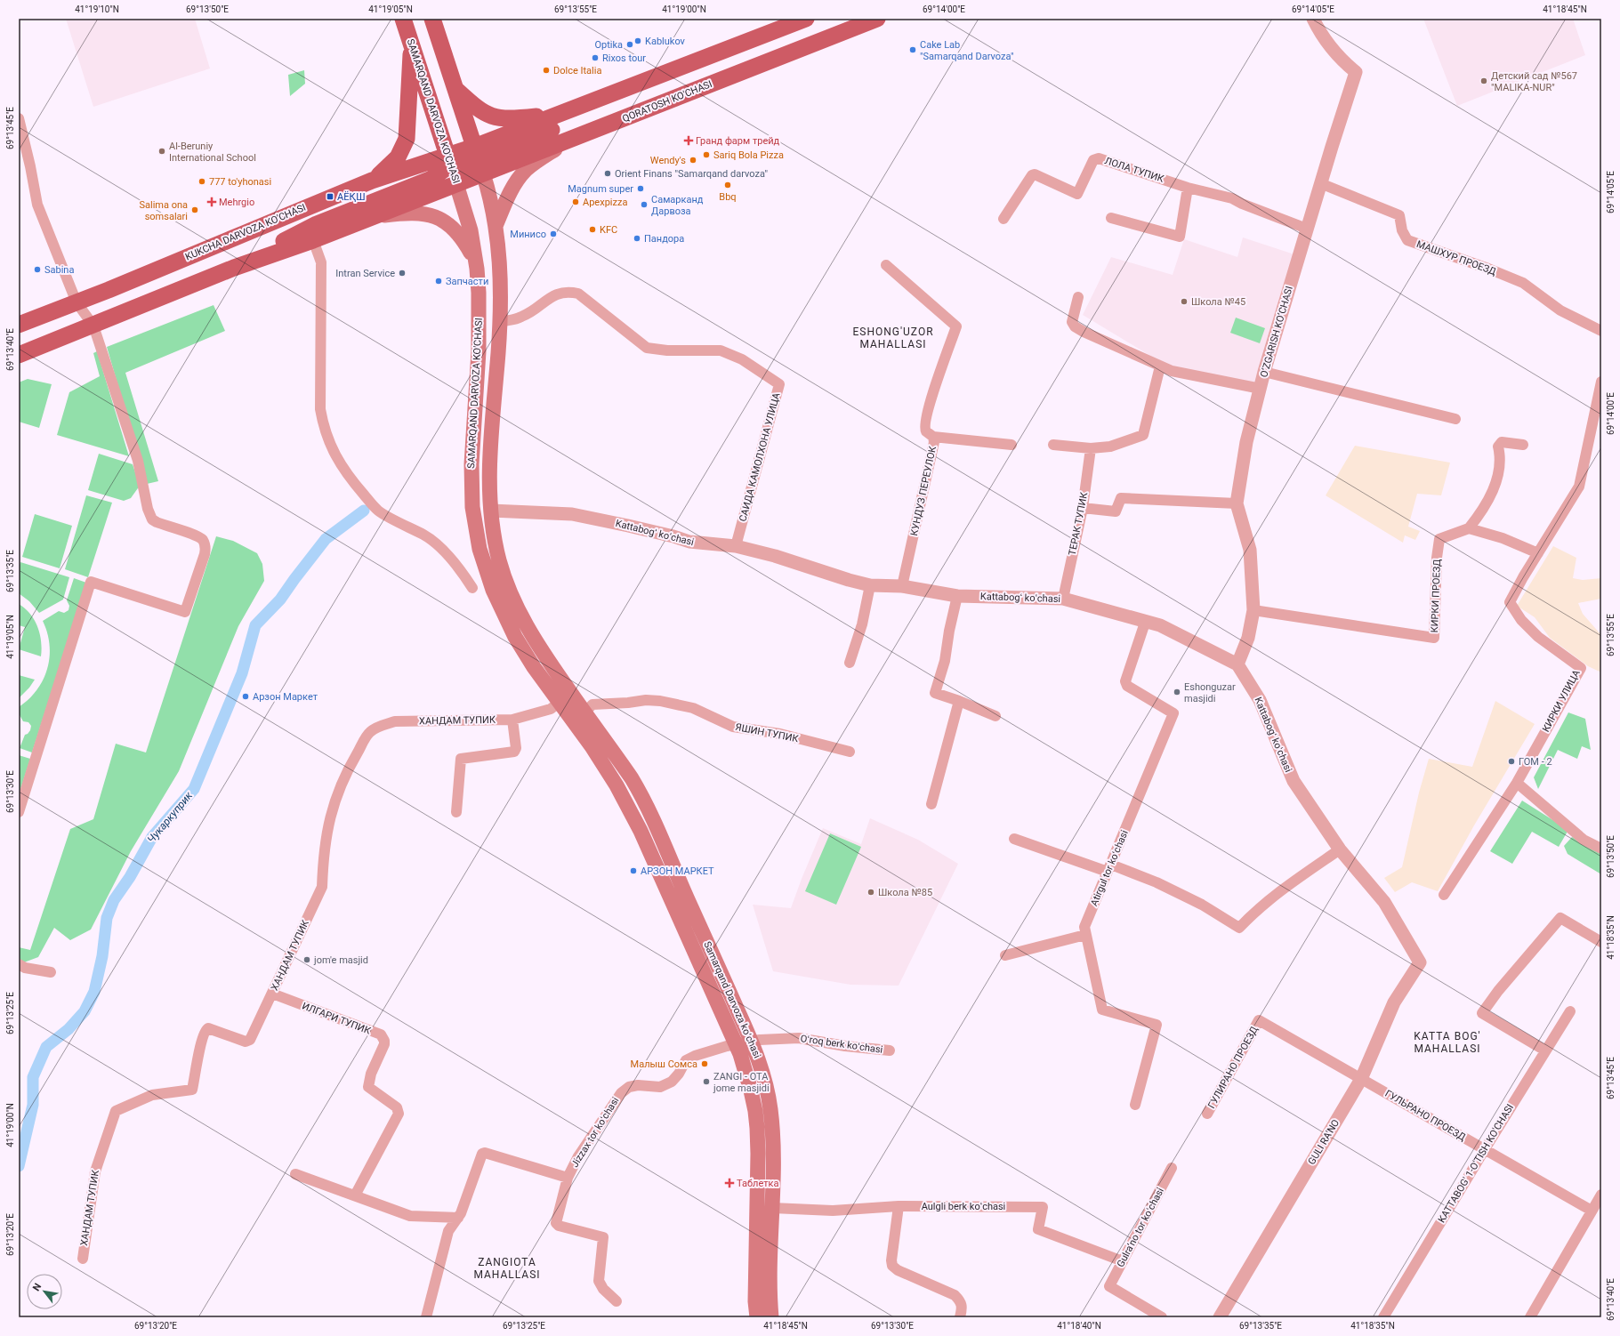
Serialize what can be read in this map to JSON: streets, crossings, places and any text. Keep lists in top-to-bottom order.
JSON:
{
  "streets": {
    "main road": [
      "QORATOSH KO'CHASI",
      "SAMARQAND DARVOZA KO'CHASI",
      "KUKCHA DARVOZA KO'CHASI",
      "Samarqand Darvoza koʻchasi"
    ],
    "street": [
      "ЛОЛА ТУПИК",
      "МАШХУР ПРОЕЗД",
      "O‘ZGARISH KO‘CHASI",
      "САИДА КАМОЛХОНА УЛИЦА",
      "КУНДУЗ ПЕРЕУЛОК",
      "ТЕРАК ТУПИК",
      "Kattabogʻ koʻchasi",
      "КИРКИ ПРОЕЗД",
      "КИРКИ УЛИЦА",
      "ХАНДАМ ТУПИК",
      "ЯШИН ТУПИК",
      "Atirgul tor koʻchasi",
      "ИЛГАРИ ТУПИК",
      "Oʻroq berk koʻchasi",
      "ГУЛИРАНО ПРОЕЗД",
      "ГУЛЬРАНО ПРОЕЗД",
      "Jizzax tor koʻchasi",
      "GULI RA'NO",
      "KATTABOG' 1-O'TISH KO'CHASI",
      "Aulgli berk koʻchasi",
      "Gulraʼno tor koʻchasi"
    ]
  },
  "crossings": [
    ["QORATOSH KO'CHASI", "SAMARQAND DARVOZA KO'CHASI"],
    ["QORATOSH KO'CHASI", "KUKCHA DARVOZA KO'CHASI"],
    ["SAMARQAND DARVOZA KO'CHASI", "KUKCHA DARVOZA KO'CHASI"],
    ["SAMARQAND DARVOZA KO'CHASI", "ХАНДАМ ТУПИК"],
    ["SAMARQAND DARVOZA KO'CHASI", "Samarqand Darvoza koʻchasi"],
    ["ЛОЛА ТУПИК", "O‘ZGARISH KO‘CHASI"],
    ["МАШХУР ПРОЕЗД", "O‘ZGARISH KO‘CHASI"],
    ["O‘ZGARISH KO‘CHASI", "Kattabogʻ koʻchasi"],
    ["O‘ZGARISH KO‘CHASI", "КИРКИ ПРОЕЗД"],
    ["САИДА КАМОЛХОНА УЛИЦА", "Kattabogʻ koʻchasi"],
    ["САИДА КАМОЛХОНА УЛИЦА", "Samarqand Darvoza koʻchasi"],
    ["КУНДУЗ ПЕРЕУЛОК", "Kattabogʻ koʻchasi"],
    ["ТЕРАК ТУПИК", "Kattabogʻ koʻchasi"],
    ["Kattabogʻ koʻchasi", "Atirgul tor koʻchasi"],
    ["Kattabogʻ koʻchasi", "Samarqand Darvoza koʻchasi"],
    ["Kattabogʻ koʻchasi", "GULI RA'NO"],
    ["ХАНДАМ ТУПИК", "ИЛГАРИ ТУПИК"],
    ["ЯШИН ТУПИК", "Samarqand Darvoza koʻchasi"],
    ["Samarqand Darvoza koʻchasi", "Oʻroq berk koʻchasi"],
    ["Samarqand Darvoza koʻchasi", "Jizzax tor koʻchasi"],
    ["Samarqand Darvoza koʻchasi", "Aulgli berk koʻchasi"],
    ["Oʻroq berk koʻchasi", "Jizzax tor koʻchasi"],
    ["ГУЛИРАНО ПРОЕЗД", "ГУЛЬРАНО ПРОЕЗД"],
    ["ГУЛЬРАНО ПРОЕЗД", "GULI RA'NO"],
    ["ГУЛЬРАНО ПРОЕЗД", "KATTABOG' 1-O'TISH KO'CHASI"],
    ["Aulgli berk koʻchasi", "Gulraʼno tor koʻchasi"]
  ],
  "districts": ["ESHONG'UZOR MAHALLASI", "KATTA BOG' MAHALLASI", "ZANGIOTA MAHALLASI"],
  "water": ["Чукаркуприк"],
  "places": {
    "other": [
      "Kablukov",
      "Optika",
      "Cake Lab \"Samarqand Darvoza\"",
      "Rixos tour",
      "Dolce Italia",
      "Детский сад №567 \"MALIKA-NUR\"",
      "Al-Beruniy International School",
      "Sariq Bola Pizza",
      "Wendy's",
      "Orient Finans \"Samarqand darvoza\"",
      "777 to'yhonasi",
      "Bbq",
      "Magnum super",
      "Apexpizza",
      "Самарканд Дарвоза",
      "Salima ona somsalari",
      "KFC",
      "Минисо",
      "Пандора",
      "Sabina",
      "Intran Service",
      "Запчасти",
      "Школа №45",
      "Eshonguzar masjidi",
      "Арзон Маркет",
      "ГОМ - 2",
      "АРЗОН МАРКЕТ",
      "Школа №85",
      "jom'e masjid",
      "Малыш Сомса",
      "ZANGI - OTA jome masjidi"
    ],
    "health": ["Гранд фарм трейд", "Mehrgio", "Таблетка"],
    "transit": ["АЁҚШ"]
  },
  "north": "top left",
  "coordinates": [
    "41°19'10\"N",
    "69°13'50\"E",
    "41°19'05\"N",
    "69°13'55\"E",
    "41°19'00\"N",
    "69°14'00\"E",
    "69°14'05\"E",
    "41°18'45\"N",
    "69°13'45\"E",
    "69°13'40\"E",
    "69°13'35\"E",
    "69°13'30\"E",
    "41°18'35\"N",
    "69°13'25\"E",
    "69°13'20\"E",
    "41°18'40\"N"
  ]
}
